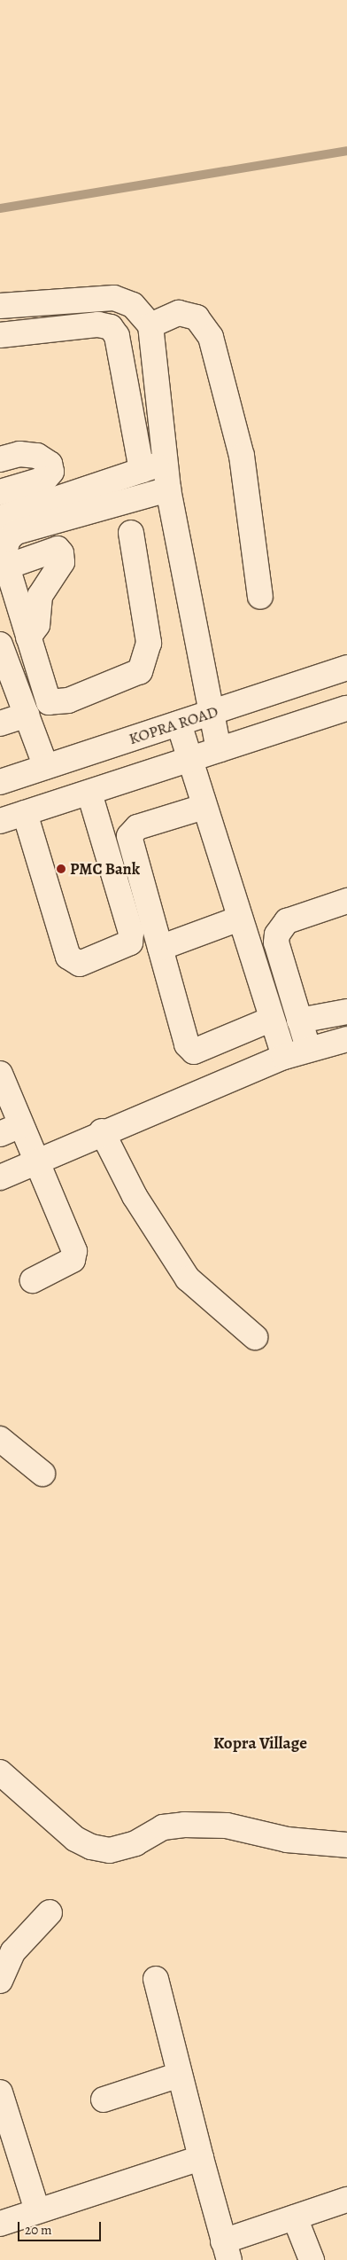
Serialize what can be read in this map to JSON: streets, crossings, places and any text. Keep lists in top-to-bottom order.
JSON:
{
  "streets": {
    "street": ["KOPRA ROAD"]
  },
  "districts": ["Kopra Village"],
  "places": ["PMC Bank"],
  "scale_bar": "20 m"
}
